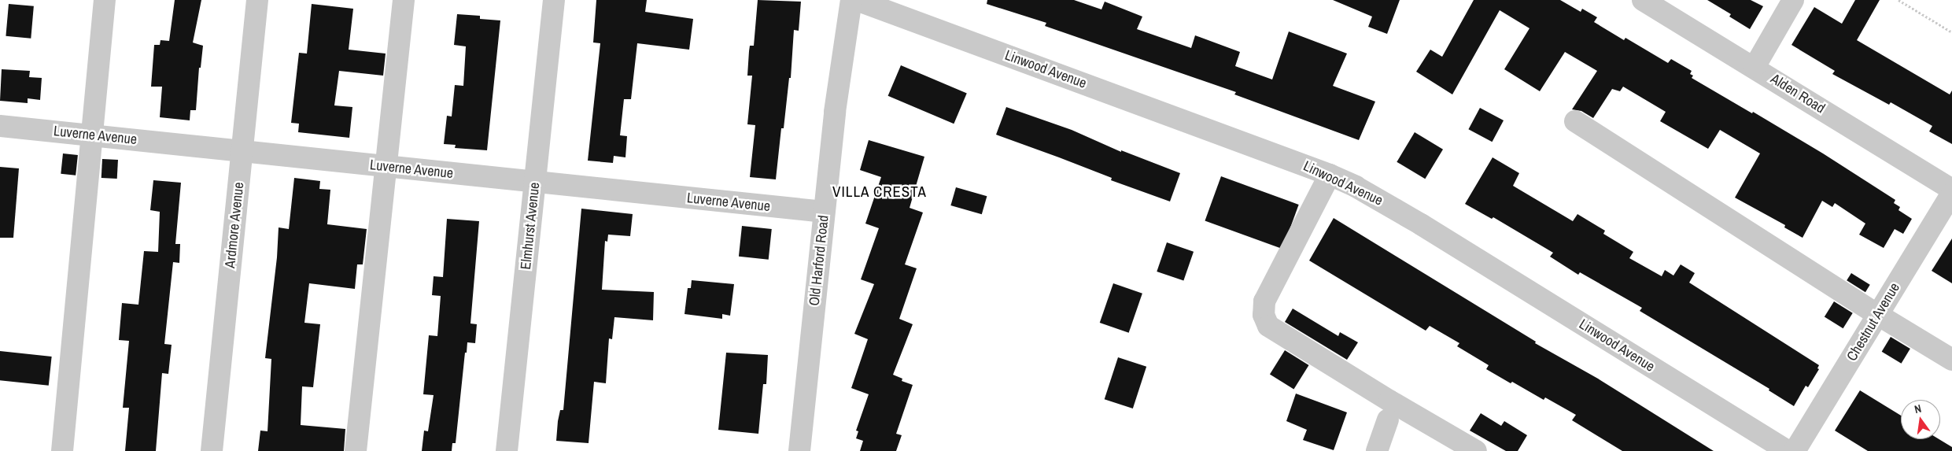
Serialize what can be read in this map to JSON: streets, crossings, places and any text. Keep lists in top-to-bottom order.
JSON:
{
  "streets": {
    "street": [
      "Linwood Avenue",
      "Alden Road",
      "Luverne Avenue",
      "Ardmore Avenue",
      "Elmhurst Avenue",
      "Old Harford Road",
      "Chestnut Avenue"
    ]
  },
  "crossings": [
    ["Luverne Avenue", "Ardmore Avenue"],
    ["Luverne Avenue", "Elmhurst Avenue"],
    ["Luverne Avenue", "Old Harford Road"]
  ],
  "districts": ["VILLA CRESTA"],
  "north": "top"
}
